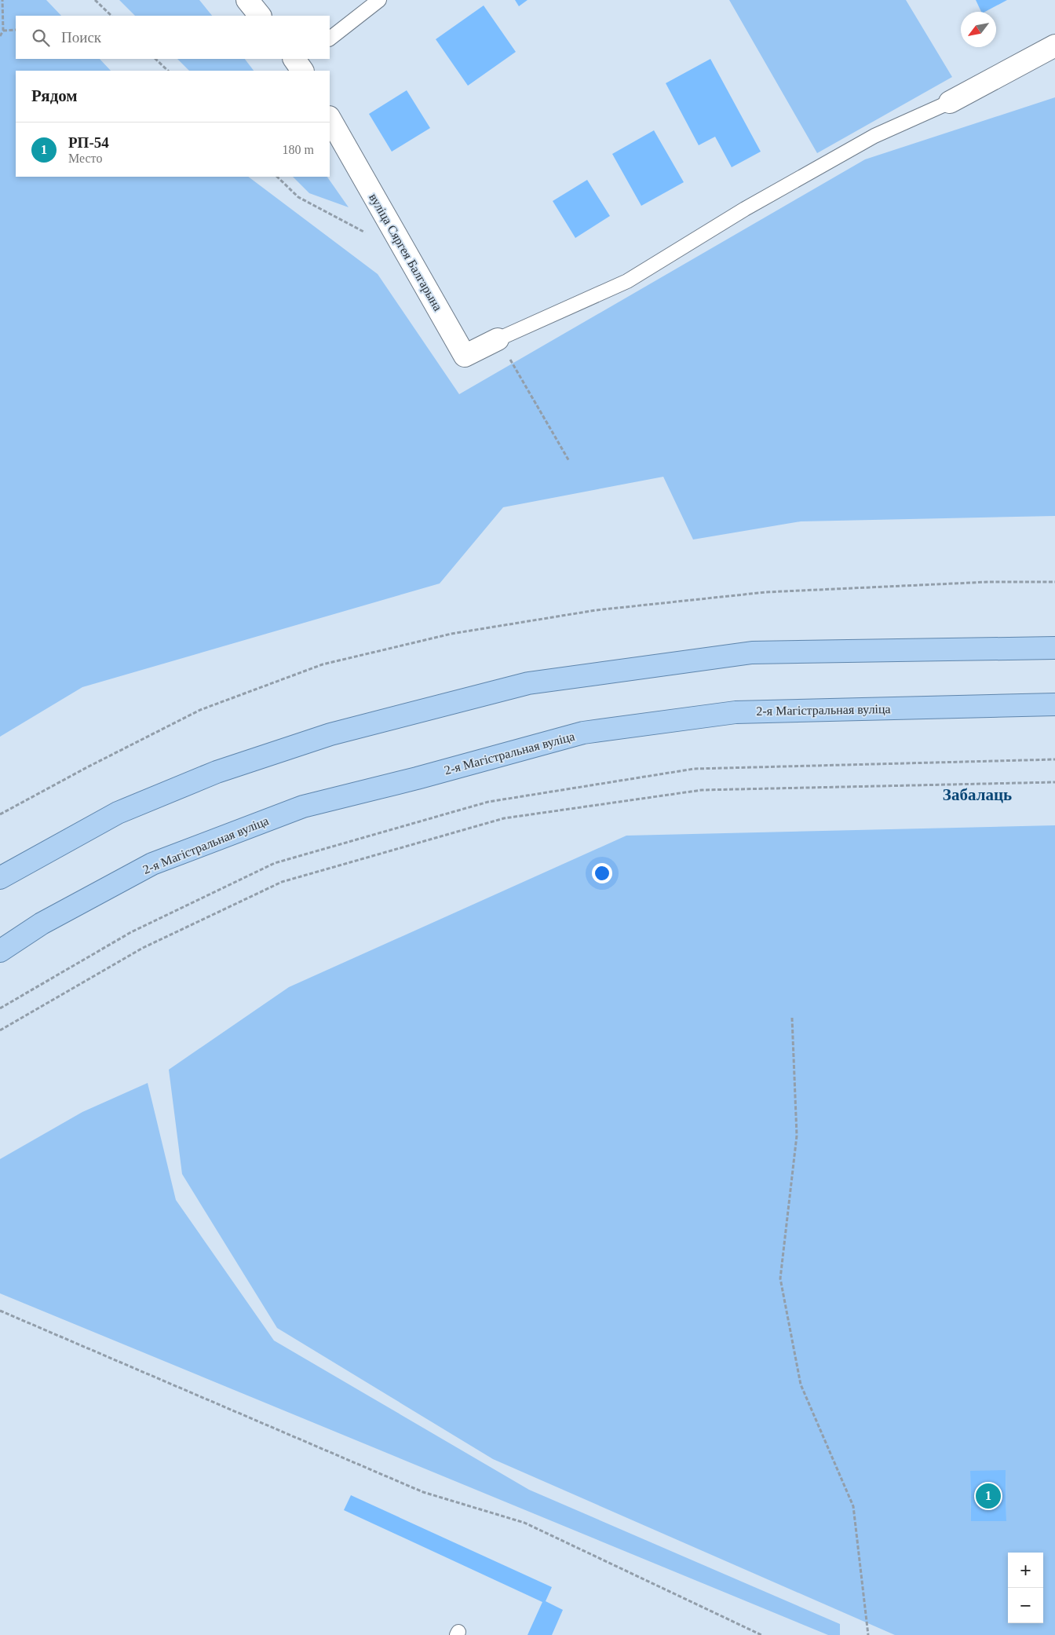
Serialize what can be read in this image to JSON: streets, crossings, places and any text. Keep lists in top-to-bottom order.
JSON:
{
  "streets": {
    "main road": ["2-я Магістральная вуліца"],
    "street": ["вуліца Сяргея Балгарына"]
  },
  "districts": ["Забалаць"],
  "north": "bottom left",
  "page": {
    "search": "Поиск",
    "heading": "Рядом",
    "list": [
      {
        "mark": "1",
        "name": "РП-54",
        "note": "Место",
        "value": "180 m"
      }
    ],
    "pins": "1",
    "map_buttons": ["+", "−"]
  }
}
